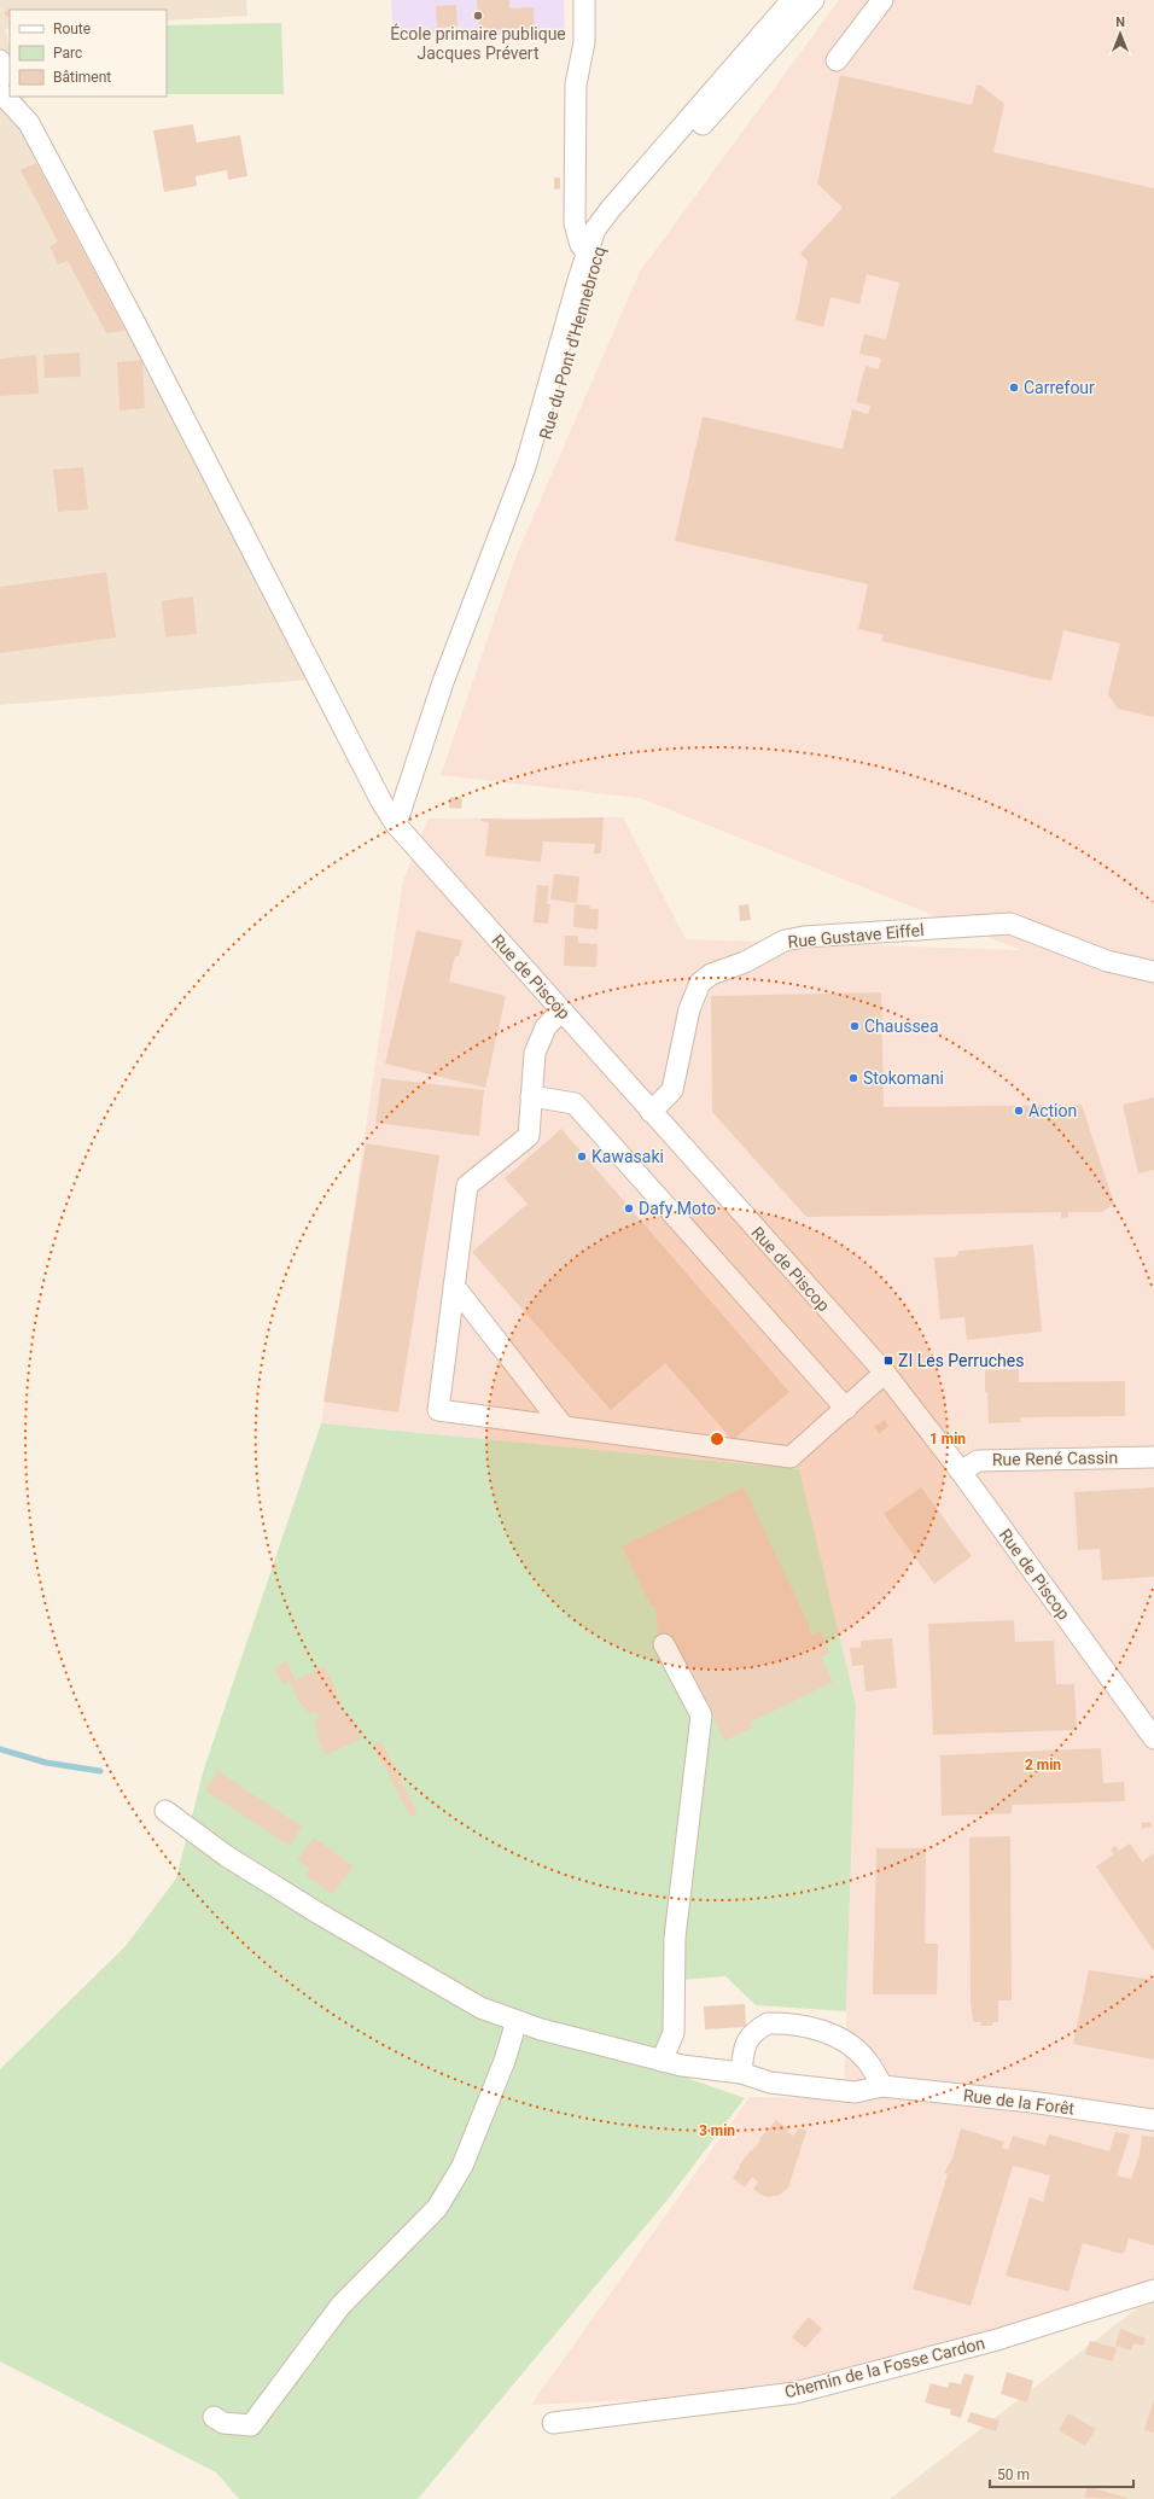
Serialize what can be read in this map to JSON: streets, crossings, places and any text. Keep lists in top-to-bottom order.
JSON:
{
  "streets": {
    "street": [
      "Rue du Pont d'Hennebrocq",
      "Rue Gustave Eiffel",
      "Rue de Piscop",
      "Rue René Cassin",
      "Rue de la Forêt",
      "Chemin de la Fosse Cardon"
    ]
  },
  "crossings": [
    ["Rue du Pont d'Hennebrocq", "Rue de Piscop"],
    ["Rue Gustave Eiffel", "Rue de Piscop"],
    ["Rue de Piscop", "Rue René Cassin"]
  ],
  "places": {
    "other": [
      "École primaire publique Jacques Prévert",
      "Carrefour",
      "Chaussea",
      "Stokomani",
      "Action",
      "Kawasaki",
      "Dafy Moto"
    ],
    "transit": ["ZI Les Perruches"]
  },
  "legend": ["Route", "Parc", "Bâtiment"],
  "scale_bar": "50 m",
  "north": "top",
  "rings": ["1 min", "2 min", "3 min"]
}
